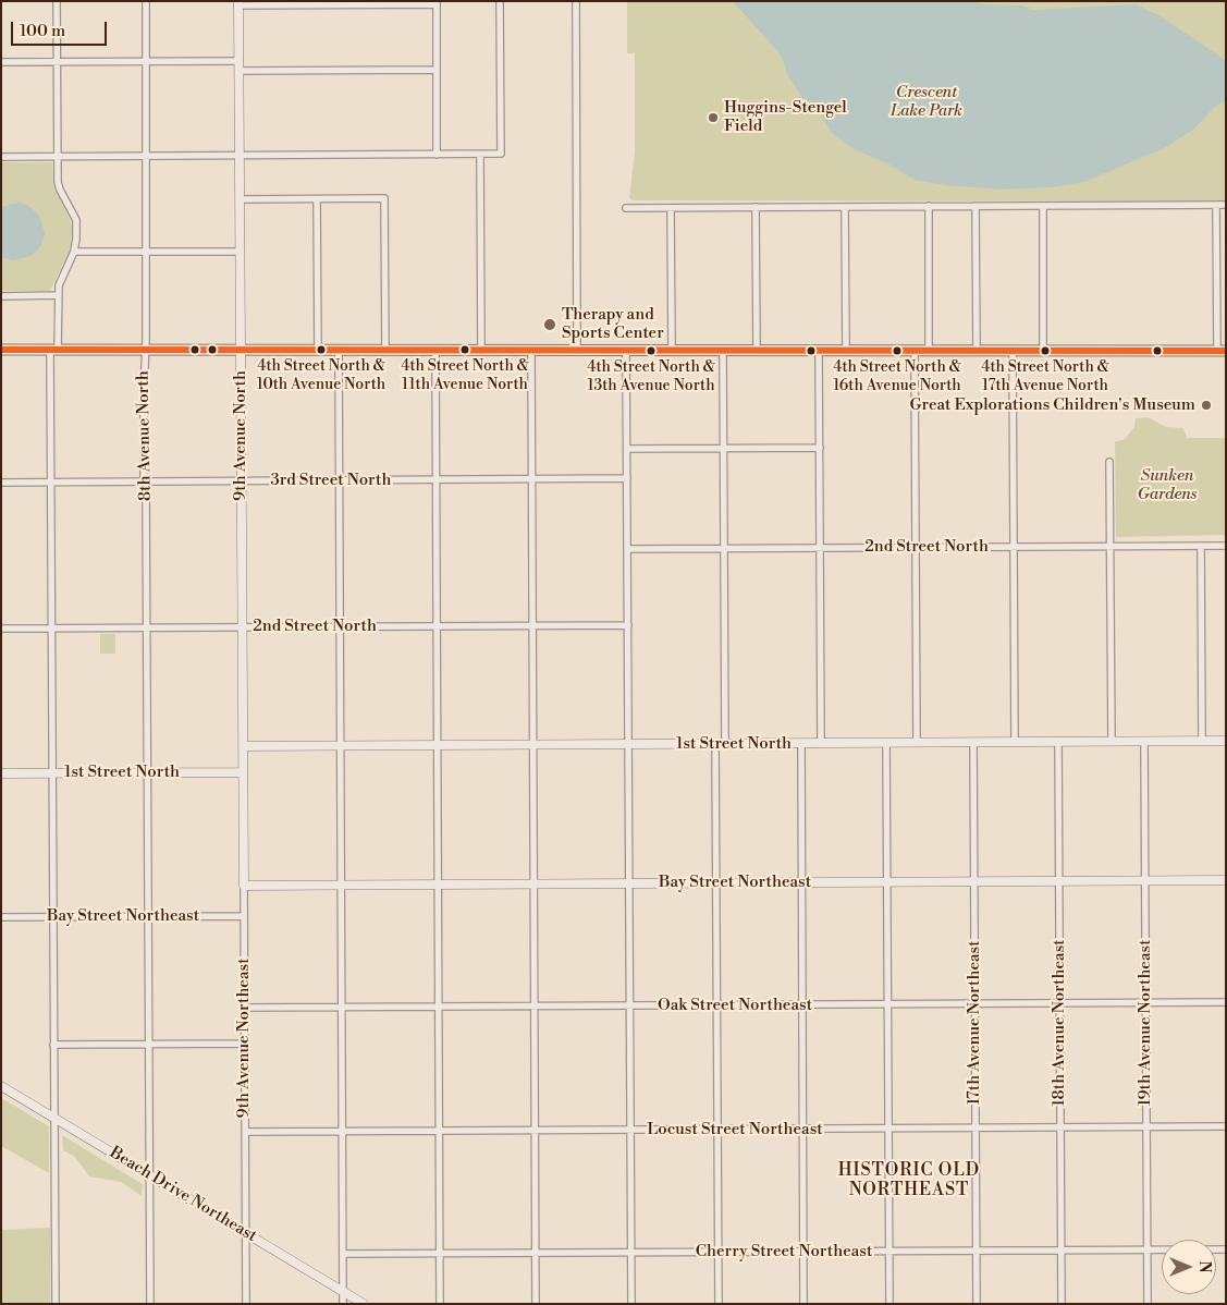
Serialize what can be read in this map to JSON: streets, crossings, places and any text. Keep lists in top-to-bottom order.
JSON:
{
  "streets": {
    "street": [
      "8th Avenue North",
      "9th Avenue North",
      "3rd Street North",
      "2nd Street North",
      "1st Street North",
      "Bay Street Northeast",
      "Oak Street Northeast",
      "17th Avenue Northeast",
      "18th Avenue Northeast",
      "19th Avenue Northeast",
      "9th Avenue Northeast",
      "Locust Street Northeast",
      "Beach Drive Northeast",
      "Cherry Street Northeast"
    ]
  },
  "crossings": [
    ["8th Avenue North", "3rd Street North"],
    ["8th Avenue North", "2nd Street North"],
    ["8th Avenue North", "1st Street North"],
    ["8th Avenue North", "Bay Street Northeast"],
    ["8th Avenue North", "Beach Drive Northeast"],
    ["9th Avenue North", "3rd Street North"],
    ["9th Avenue North", "2nd Street North"],
    ["9th Avenue North", "1st Street North"],
    ["9th Avenue North", "9th Avenue Northeast"],
    ["1st Street North", "17th Avenue Northeast"],
    ["1st Street North", "18th Avenue Northeast"],
    ["1st Street North", "19th Avenue Northeast"],
    ["1st Street North", "9th Avenue Northeast"],
    ["Bay Street Northeast", "17th Avenue Northeast"],
    ["Bay Street Northeast", "18th Avenue Northeast"],
    ["Bay Street Northeast", "19th Avenue Northeast"],
    ["Bay Street Northeast", "9th Avenue Northeast"],
    ["Oak Street Northeast", "17th Avenue Northeast"],
    ["Oak Street Northeast", "18th Avenue Northeast"],
    ["Oak Street Northeast", "19th Avenue Northeast"],
    ["Oak Street Northeast", "9th Avenue Northeast"],
    ["17th Avenue Northeast", "Locust Street Northeast"],
    ["17th Avenue Northeast", "Cherry Street Northeast"],
    ["18th Avenue Northeast", "Locust Street Northeast"],
    ["18th Avenue Northeast", "Cherry Street Northeast"],
    ["19th Avenue Northeast", "Locust Street Northeast"],
    ["19th Avenue Northeast", "Cherry Street Northeast"],
    ["9th Avenue Northeast", "Locust Street Northeast"],
    ["9th Avenue Northeast", "Beach Drive Northeast"]
  ],
  "districts": ["HISTORIC OLD NORTHEAST"],
  "parks": ["Crescent Lake Park", "Sunken Gardens"],
  "places": [
    "Huggins-Stengel Field",
    "Therapy and Sports Center",
    "4th Street North & 10th Avenue North",
    "4th Street North & 11th Avenue North",
    "4th Street North & 13th Avenue North",
    "4th Street North & 16th Avenue North",
    "4th Street North & 17th Avenue North",
    "Great Explorations Children's Museum"
  ],
  "scale_bar": "100 m",
  "north": "right"
}
